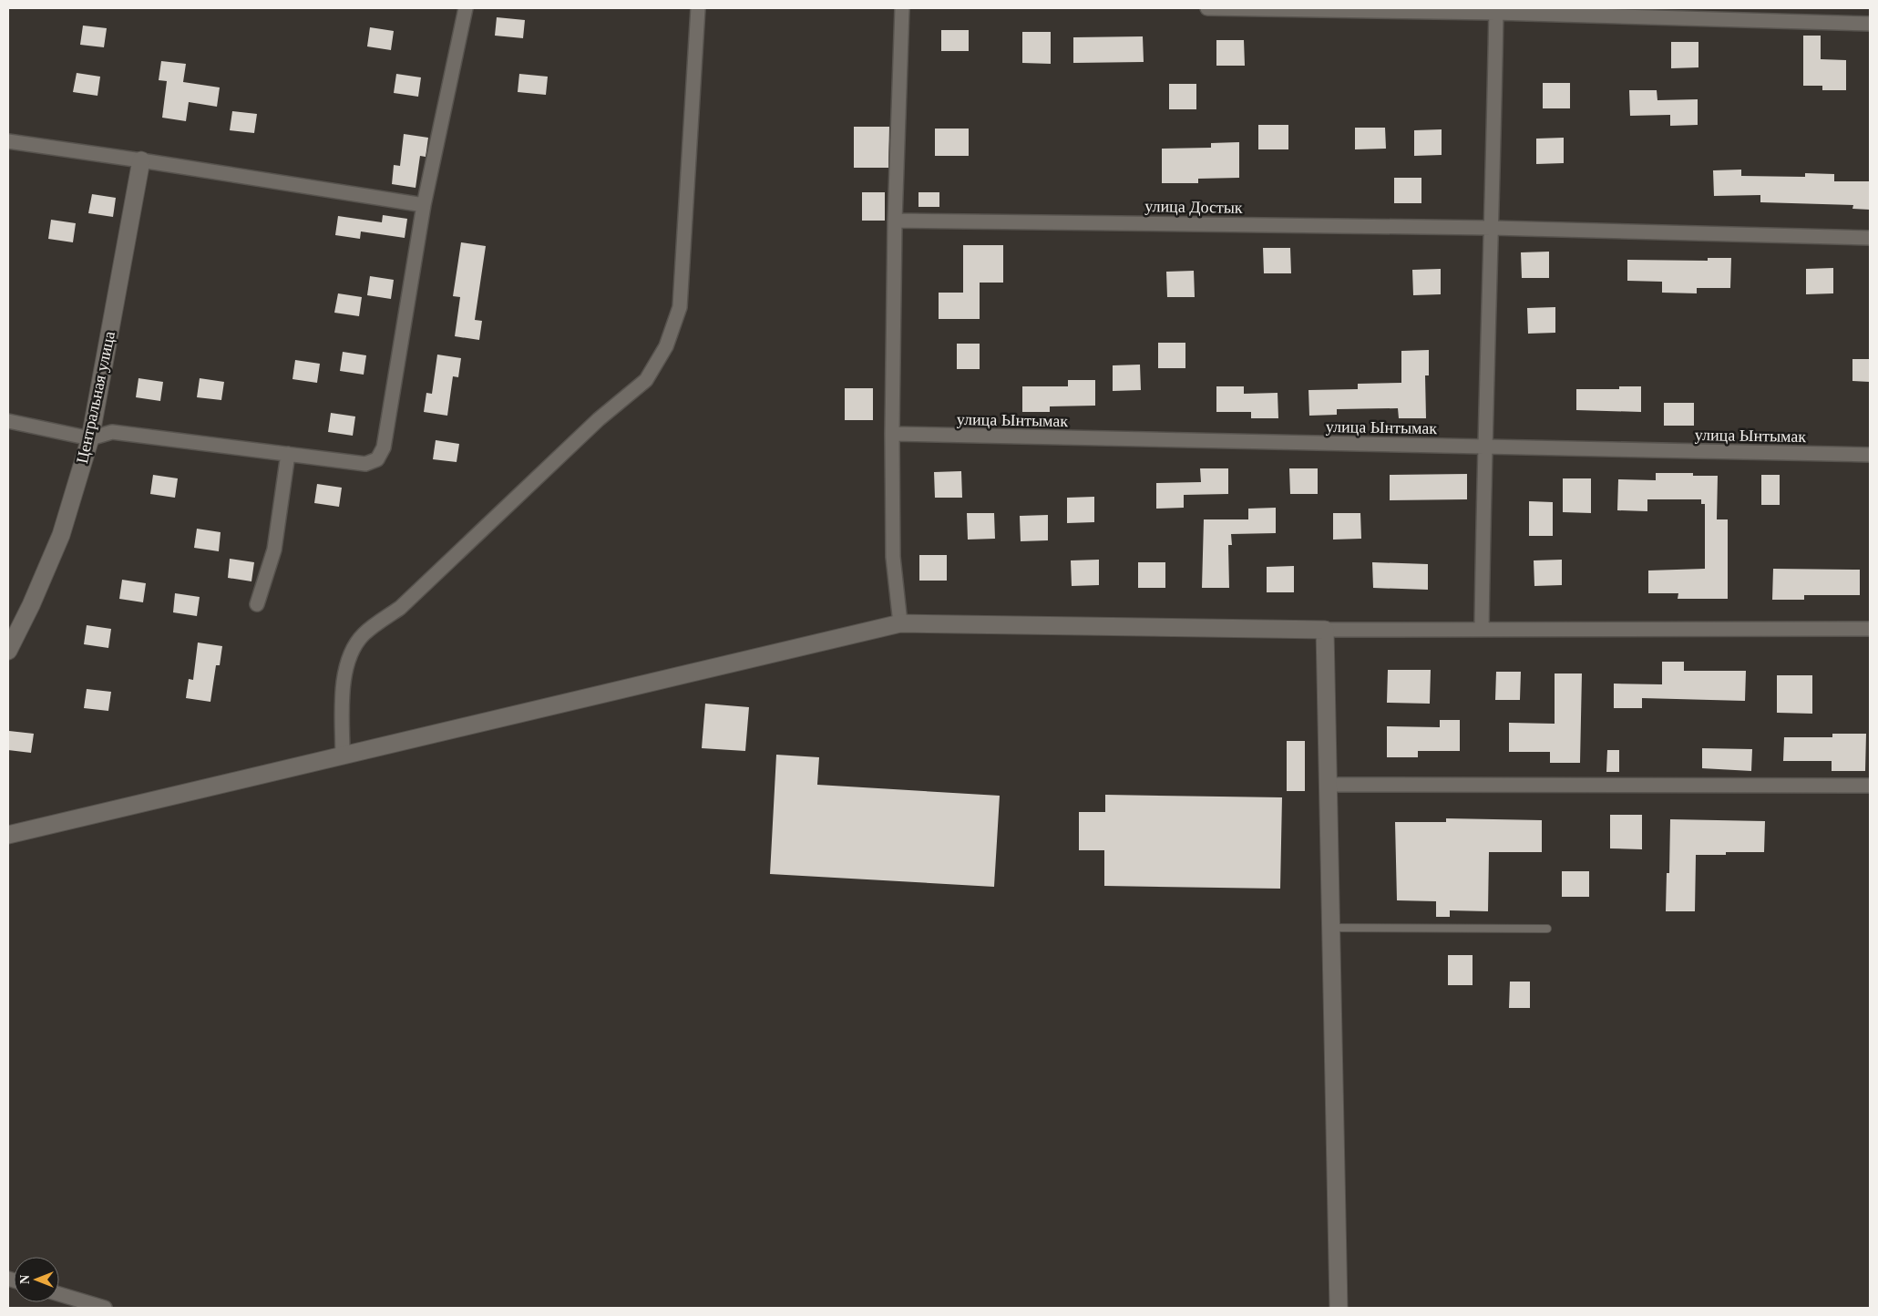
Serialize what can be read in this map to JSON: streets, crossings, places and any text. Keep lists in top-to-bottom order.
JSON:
{
  "streets": {
    "street": ["улица Достык", "Центральная улица", "улица Ынтымак"]
  },
  "north": "left"
}
